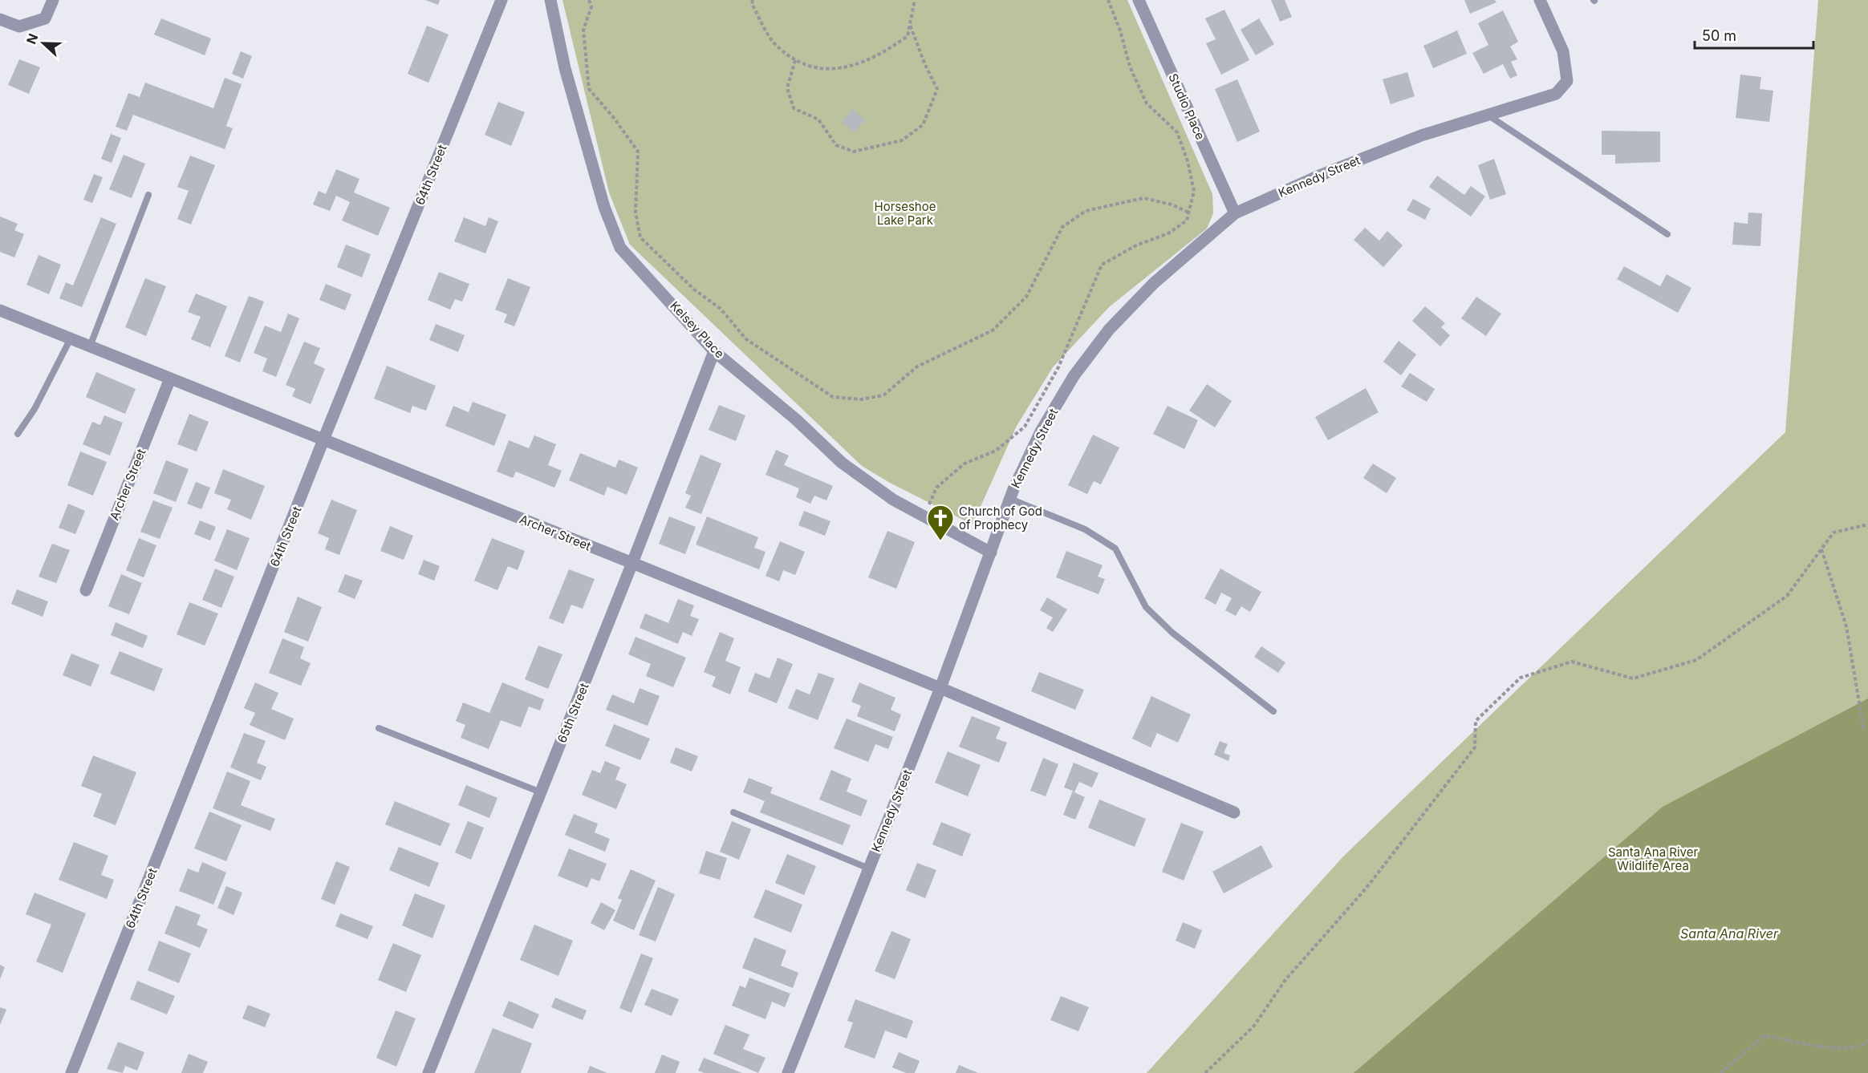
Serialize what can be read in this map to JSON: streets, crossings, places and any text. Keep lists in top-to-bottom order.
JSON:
{
  "streets": {
    "street": [
      "Studio Place",
      "64th Street",
      "Kennedy Street",
      "Kelsey Place",
      "Archer Street",
      "65th Street"
    ]
  },
  "crossings": [
    ["Studio Place", "Kennedy Street"],
    ["64th Street", "Archer Street"],
    ["Kennedy Street", "Kelsey Place"],
    ["Kennedy Street", "Archer Street"],
    ["Kelsey Place", "65th Street"],
    ["Archer Street", "65th Street"]
  ],
  "water": ["Santa Ana River"],
  "parks": ["Horseshoe Lake Park", "Santa Ana River Wildlife Area"],
  "places": {
    "church": ["Church of God of Prophecy"]
  },
  "scale_bar": "50 m",
  "north": "left"
}
